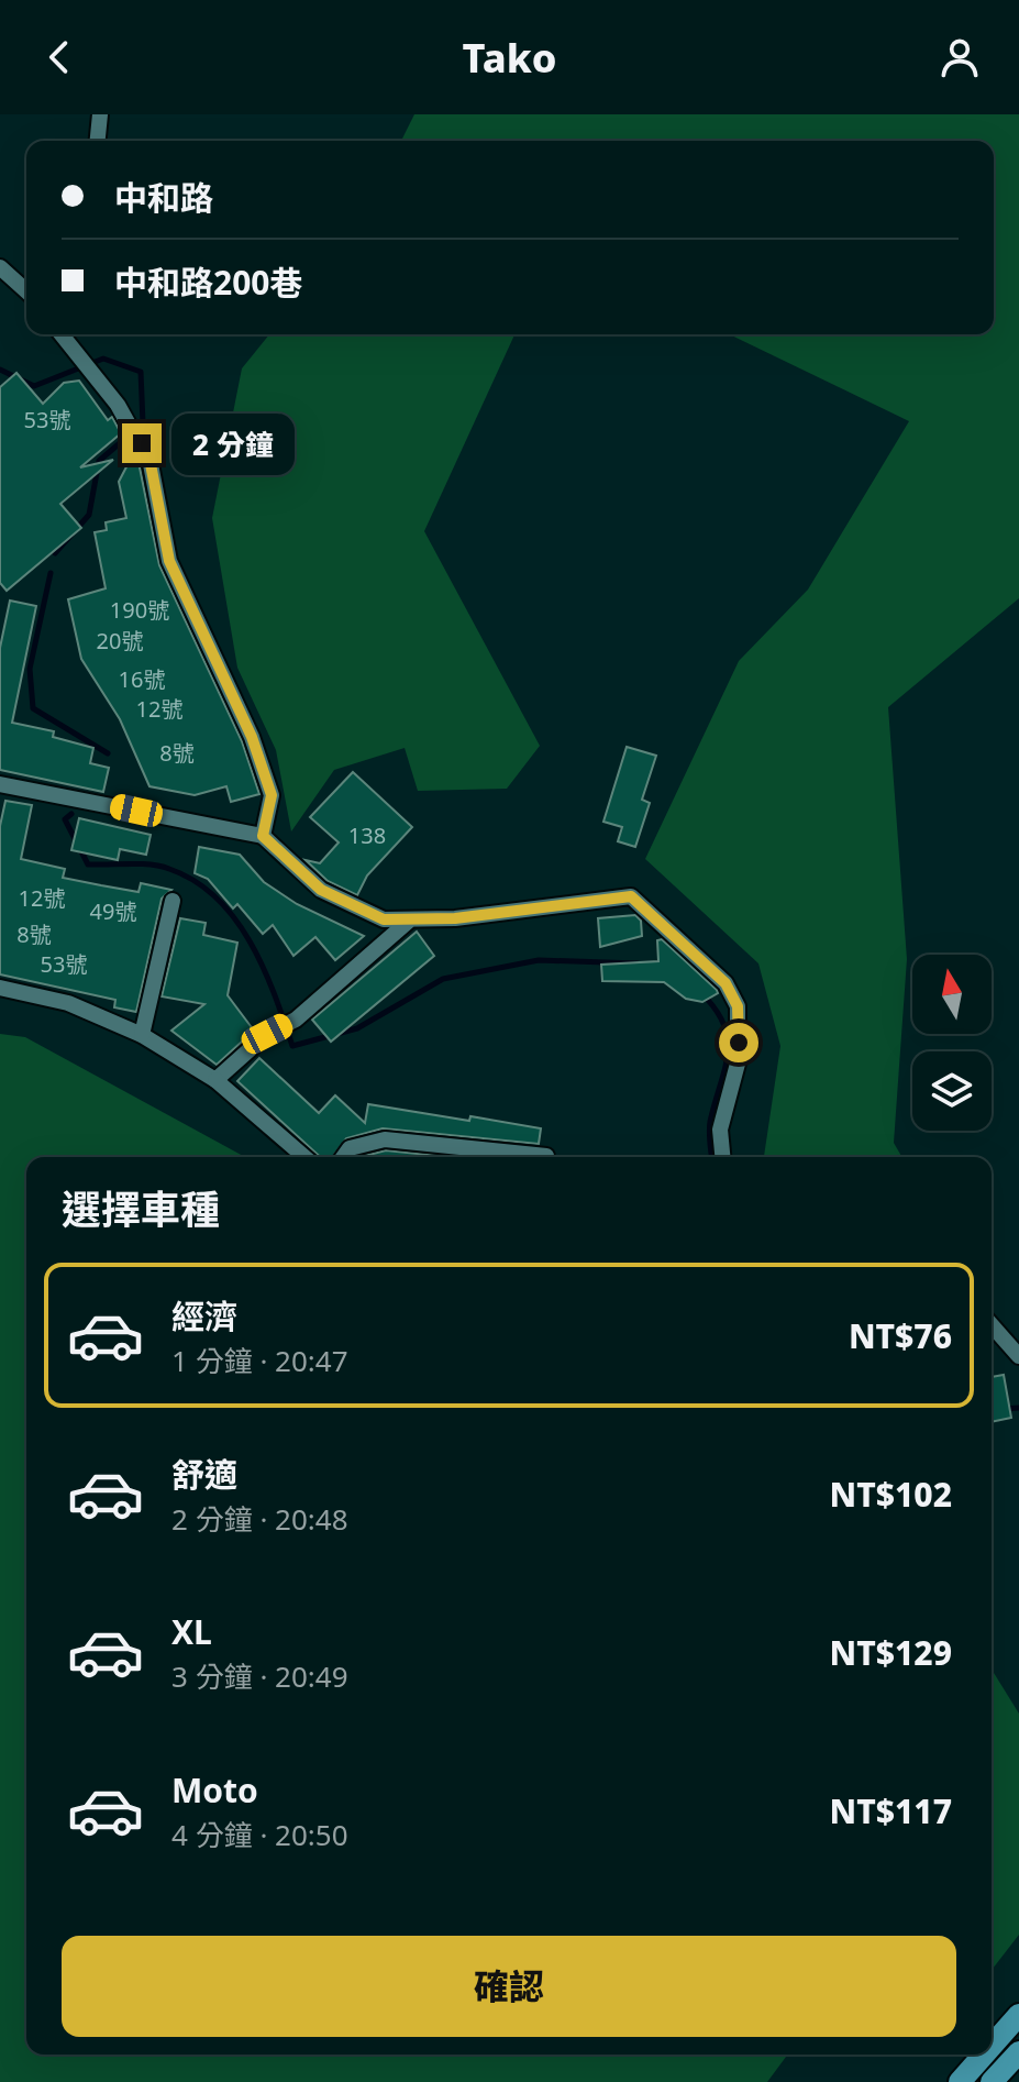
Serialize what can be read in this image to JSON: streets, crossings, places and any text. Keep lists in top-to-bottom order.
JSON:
{
  "house_numbers": [
    "53號",
    "190號",
    "20號",
    "16號",
    "12號",
    "8號",
    "138",
    "12號",
    "49號",
    "8號",
    "53號"
  ],
  "north": "top",
  "page": {
    "header": "Tako",
    "banner": ["中和路", "中和路200巷"],
    "bubble": "2 分鐘",
    "heading": "選擇車種",
    "list": [
      {
        "name": "經濟",
        "note": "1 分鐘 · 20:47",
        "value": "NT$76"
      },
      {
        "name": "舒適",
        "note": "2 分鐘 · 20:48",
        "value": "NT$102"
      },
      {
        "name": "XL",
        "note": "3 分鐘 · 20:49",
        "value": "NT$129"
      },
      {
        "name": "Moto",
        "note": "4 分鐘 · 20:50",
        "value": "NT$117"
      }
    ],
    "buttons": "確認"
  }
}
